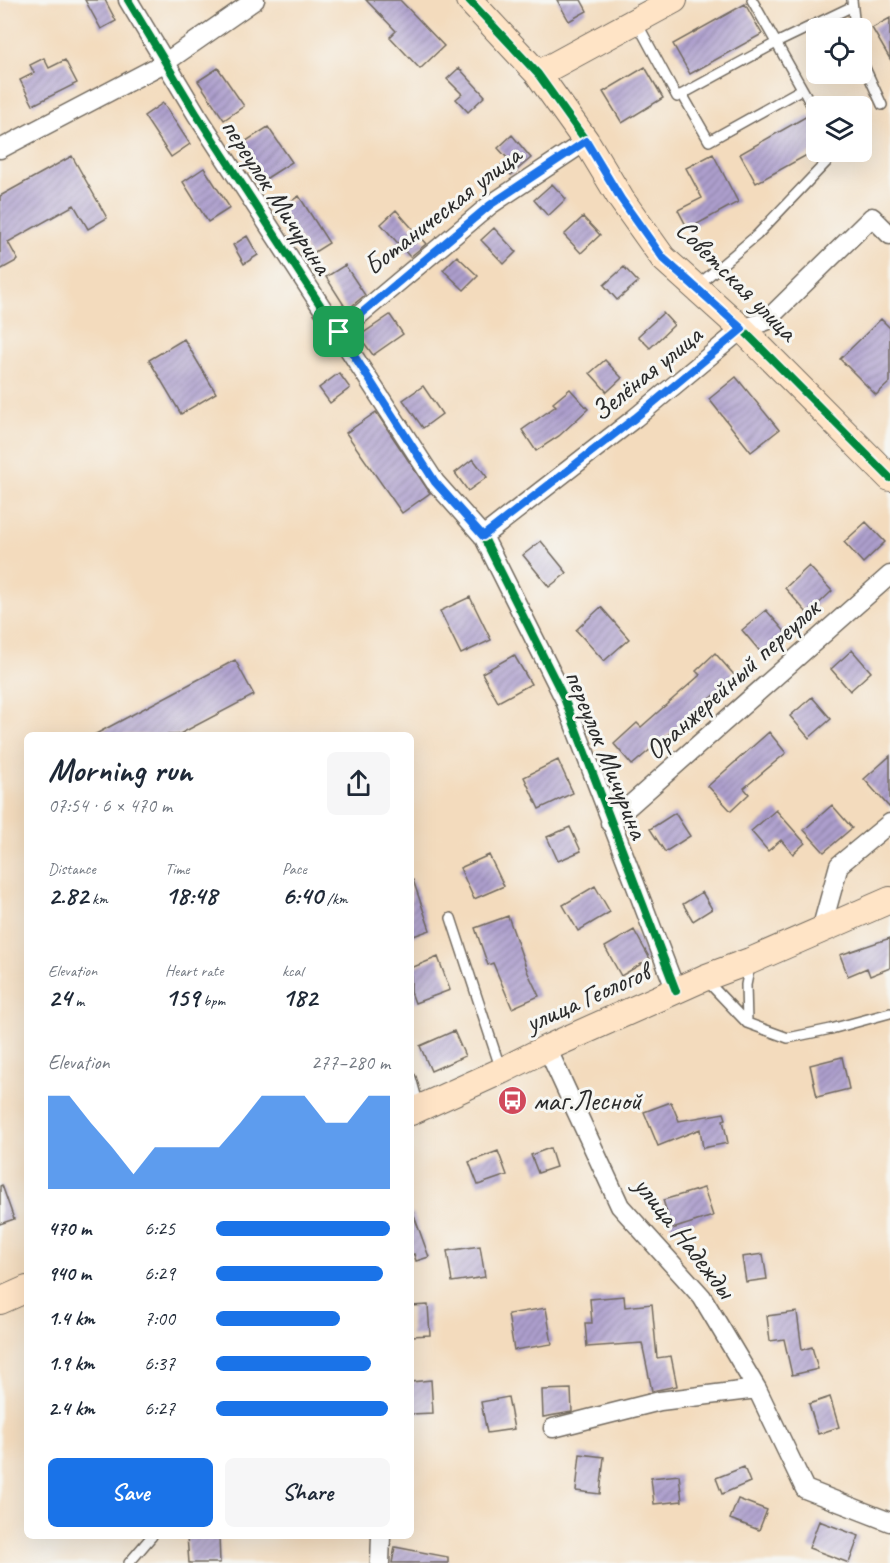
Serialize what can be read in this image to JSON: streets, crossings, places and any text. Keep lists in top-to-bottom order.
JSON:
{
  "streets": {
    "street": [
      "переулок Мичурина",
      "Ботаническая улица",
      "Советская улица",
      "Зелёная улица",
      "Оранжерейный переулок",
      "улица Геологов",
      "улица Надежды"
    ]
  },
  "crossings": [
    ["переулок Мичурина", "Ботаническая улица"],
    ["переулок Мичурина", "Зелёная улица"],
    ["переулок Мичурина", "Оранжерейный переулок"],
    ["переулок Мичурина", "улица Геологов"],
    ["Ботаническая улица", "Советская улица"],
    ["Советская улица", "Зелёная улица"],
    ["улица Геологов", "улица Надежды"]
  ],
  "places": {
    "bus stop": ["маг.Лесной"]
  },
  "page": {
    "heading": ["Morning run", "07:54 · 6 × 470 m"],
    "stats": [
      ["Distance", "2.82 km"],
      ["Time", "18:48"],
      ["Pace", "6:40 /km"],
      ["Elevation", "24 m"],
      ["Heart rate", "159 bpm"],
      ["kcal", "182"]
    ],
    "chart": ["Elevation", "277–280 m"],
    "list": [
      {
        "name": "470 m",
        "note": "6:25"
      },
      {
        "name": "940 m",
        "note": "6:29"
      },
      {
        "name": "1.4 km",
        "note": "7:00"
      },
      {
        "name": "1.9 km",
        "note": "6:37"
      },
      {
        "name": "2.4 km",
        "note": "6:27"
      }
    ],
    "buttons": ["Save", "Share"]
  }
}
